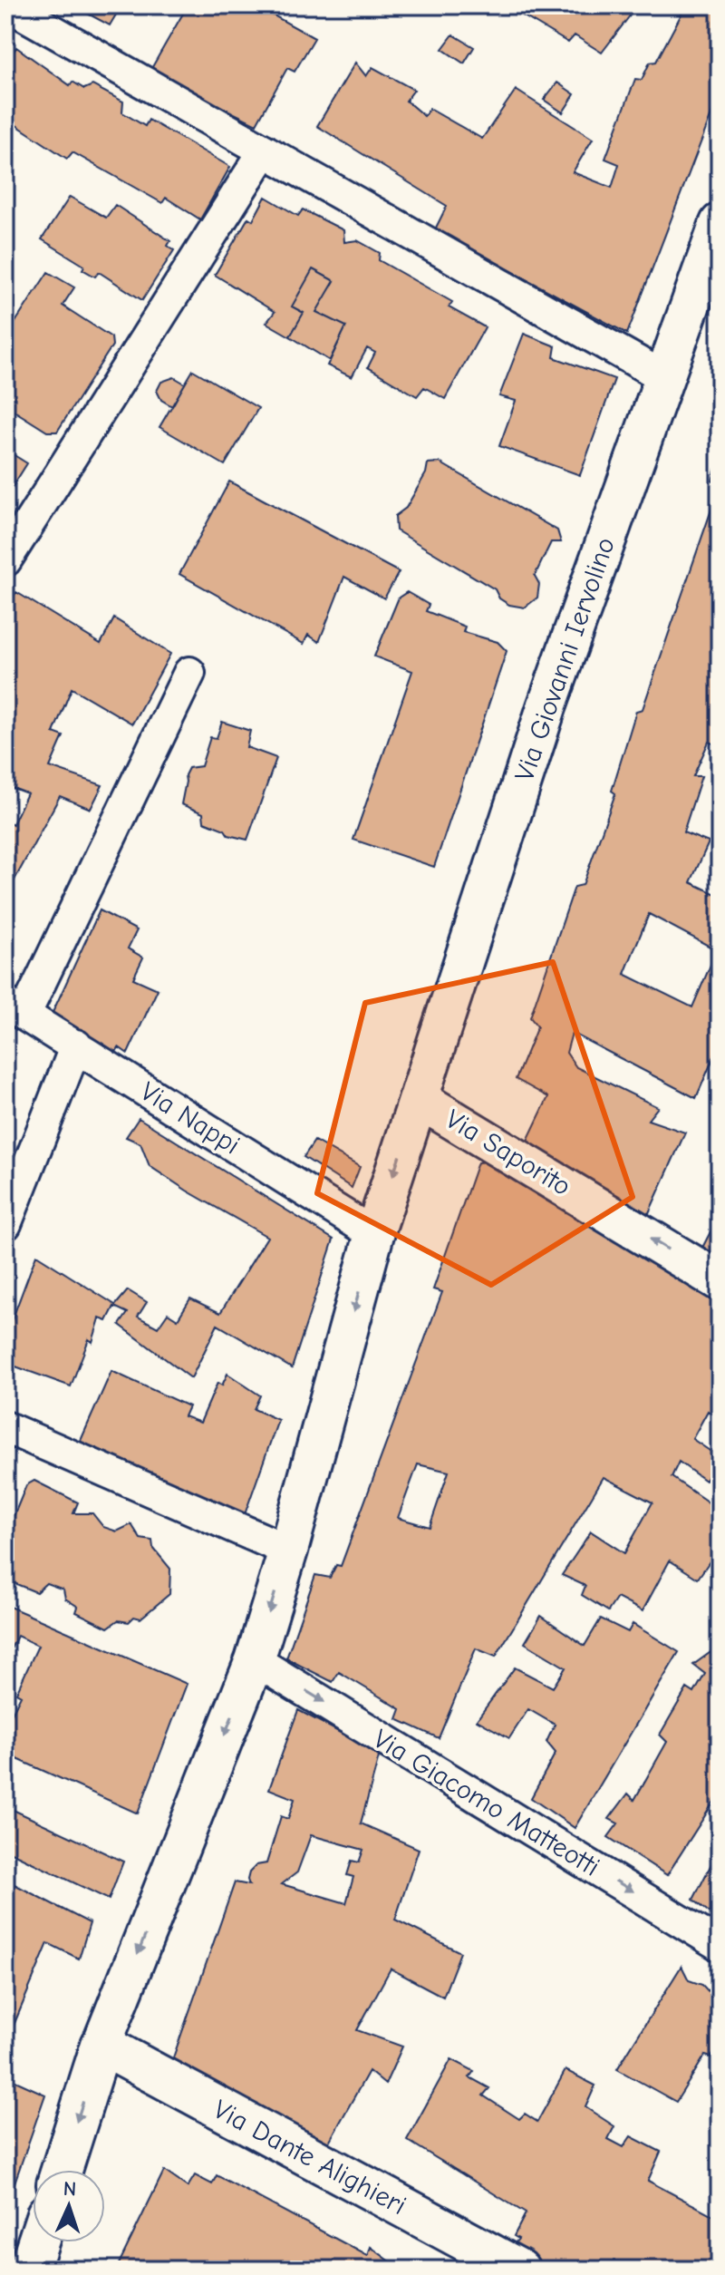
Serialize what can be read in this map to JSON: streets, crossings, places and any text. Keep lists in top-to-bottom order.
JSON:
{
  "streets": {
    "main road": ["Via Dante Alighieri"],
    "street": [
      "Via Giovanni Iervolino",
      "Via Nappi",
      "Via Saporito",
      "Via Giacomo Matteotti"
    ]
  },
  "crossings": [
    ["Via Giovanni Iervolino", "Via Saporito"],
    ["Via Nappi", "Via Saporito"],
    ["Via Saporito", "Via Giacomo Matteotti"],
    ["Via Saporito", "Via Dante Alighieri"]
  ],
  "one_way": ["Via Giacomo Matteotti"],
  "north": "top"
}
